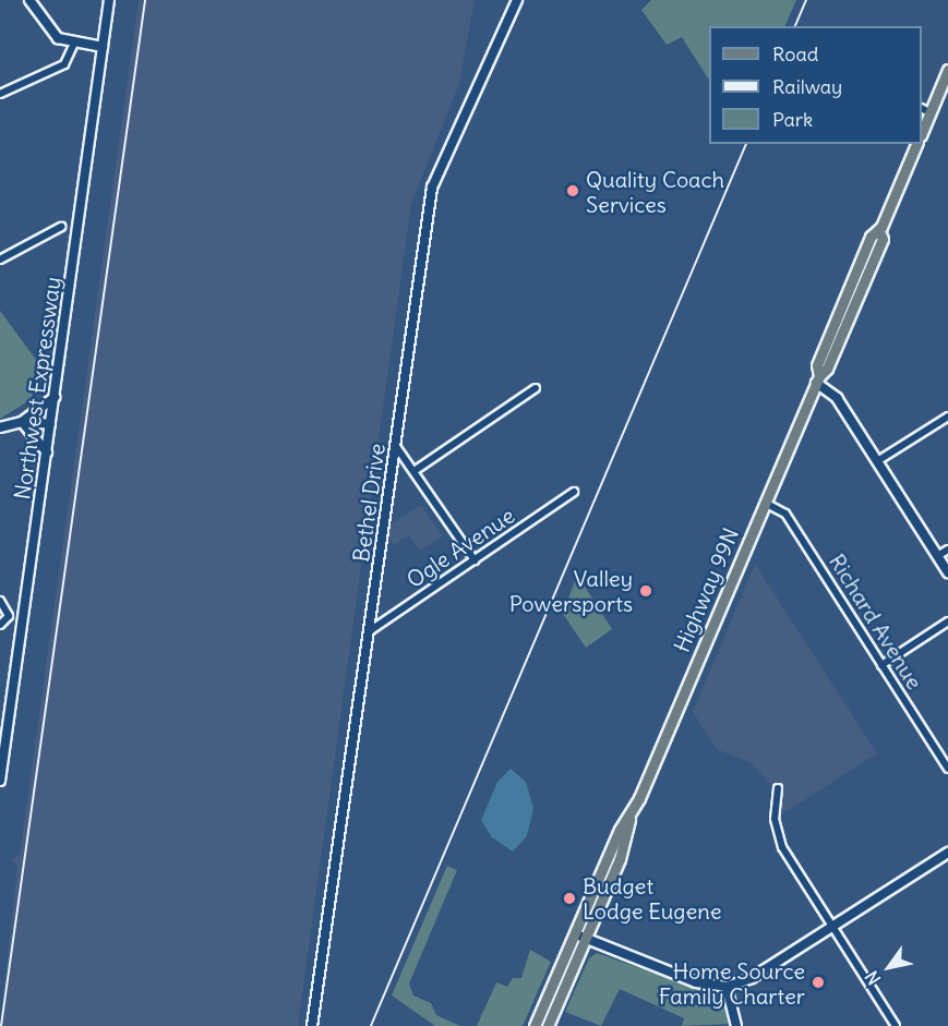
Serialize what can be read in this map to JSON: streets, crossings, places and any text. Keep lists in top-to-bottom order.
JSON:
{
  "streets": {
    "main road": ["Northwest Expressway", "Highway 99N"],
    "street": ["Bethel Drive", "Ogle Avenue", "Richard Avenue"]
  },
  "crossings": [
    ["Bethel Drive", "Ogle Avenue"],
    ["Highway 99N", "Richard Avenue"]
  ],
  "places": [
    "Quality Coach Services",
    "Valley Powersports",
    "Budget Lodge Eugene",
    "Home Source Family Charter"
  ],
  "legend": ["Road", "Railway", "Park"],
  "north": "bottom left"
}
